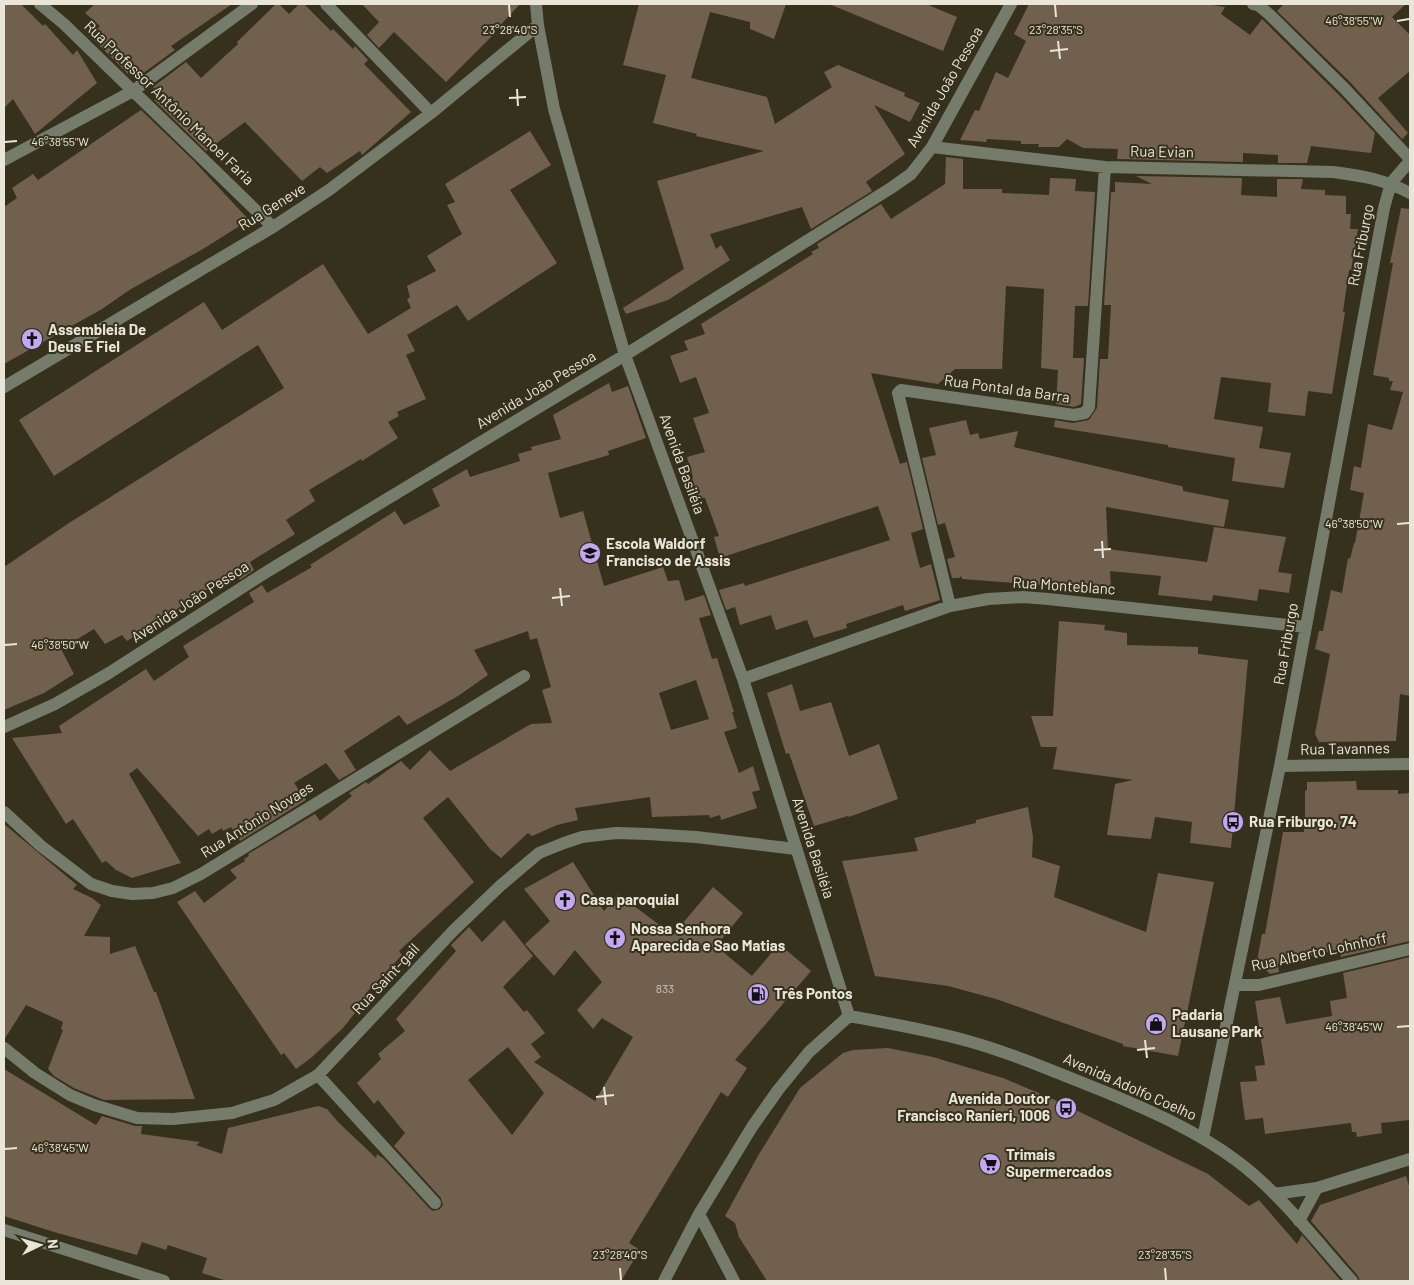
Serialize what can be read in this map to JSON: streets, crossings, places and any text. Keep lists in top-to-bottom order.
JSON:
{
  "streets": {
    "street": [
      "Avenida João Pessoa",
      "Rua Professor Antônio Manoel Faria",
      "Rua Evian",
      "Rua Geneve",
      "Rua Friburgo",
      "Rua Pontal da Barra",
      "Avenida Basiléia",
      "Rua Monteblanc",
      "Rua Tavannes",
      "Rua Antônio Novaes",
      "Rua Alberto Lohnhoff",
      "Rua Saint-gail",
      "Avenida Adolfo Coelho"
    ]
  },
  "crossings": [
    ["Avenida João Pessoa", "Rua Evian"],
    ["Avenida João Pessoa", "Avenida Basiléia"],
    ["Rua Professor Antônio Manoel Faria", "Rua Geneve"],
    ["Rua Evian", "Rua Friburgo"],
    ["Rua Evian", "Rua Pontal da Barra"],
    ["Rua Geneve", "Avenida Basiléia"],
    ["Rua Friburgo", "Rua Monteblanc"],
    ["Rua Friburgo", "Rua Tavannes"],
    ["Rua Friburgo", "Rua Alberto Lohnhoff"],
    ["Rua Friburgo", "Avenida Adolfo Coelho"],
    ["Rua Pontal da Barra", "Rua Monteblanc"],
    ["Avenida Basiléia", "Rua Monteblanc"],
    ["Avenida Basiléia", "Rua Saint-gail"],
    ["Avenida Basiléia", "Avenida Adolfo Coelho"]
  ],
  "places": {
    "church": ["Assembleia De Deus E Fiel", "Casa paroquial", "Nossa Senhora Aparecida e Sao Matias"],
    "school or university": ["Escola Waldorf Francisco de Assis"],
    "bus stop": ["Rua Friburgo, 74", "Avenida Doutor Francisco Ranieri, 1006"],
    "fuel station": ["Três Pontos"],
    "shop": ["Padaria Lausane Park"],
    "supermarket": ["Trimais Supermercados"]
  },
  "house_numbers": ["833"],
  "north": "right",
  "coordinates": [
    "46°38'55\"W",
    "23°28'40\"S",
    "23°28'35\"S",
    "46°38'50\"W",
    "46°38'45\"W"
  ]
}
